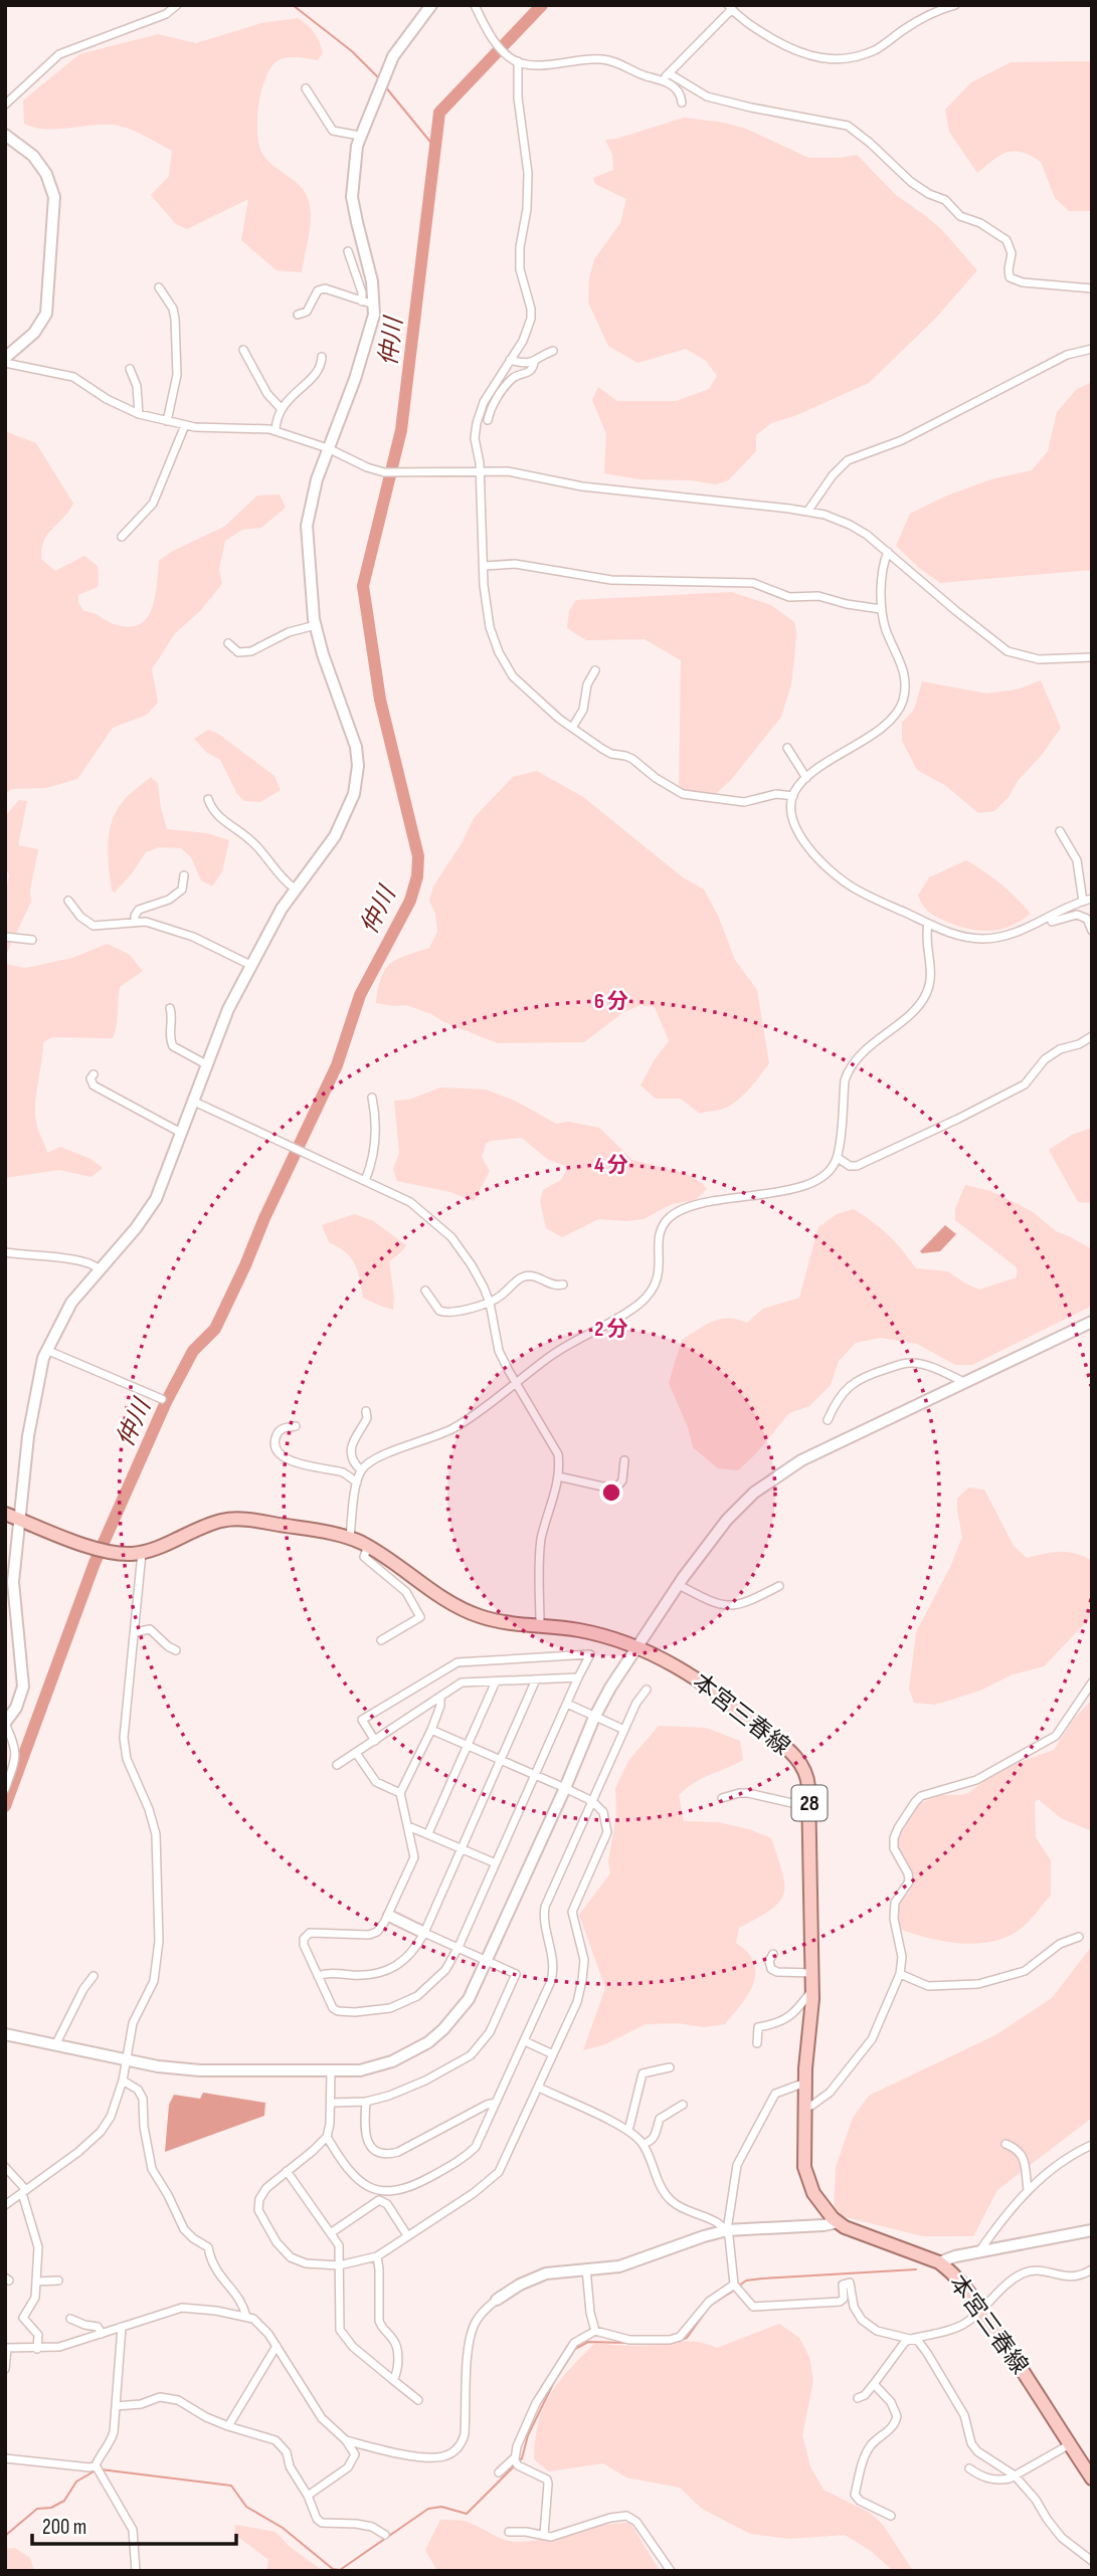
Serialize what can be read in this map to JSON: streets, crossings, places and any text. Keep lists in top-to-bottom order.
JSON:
{
  "streets": {
    "main road": ["本宮三春線", "28"]
  },
  "water": ["仲川"],
  "scale_bar": "200 m",
  "rings": ["6 分", "4 分", "2 分"]
}
